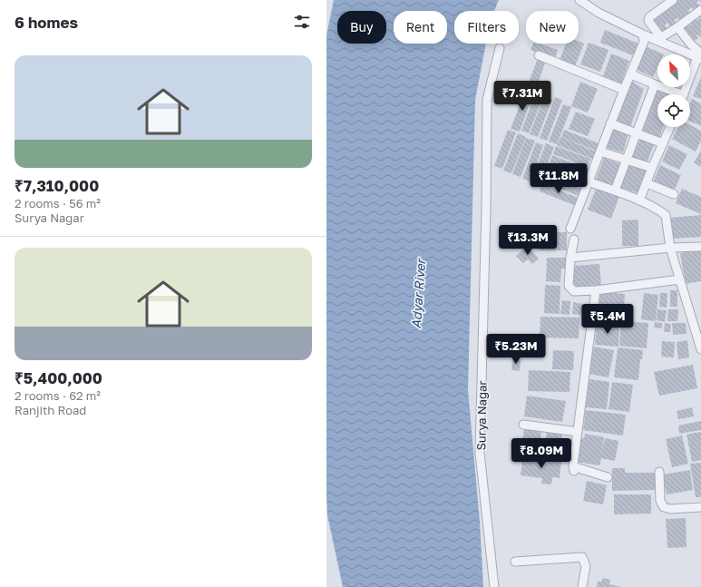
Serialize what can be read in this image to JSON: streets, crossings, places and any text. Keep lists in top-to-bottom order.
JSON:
{
  "streets": {
    "street": ["Surya Nagar"]
  },
  "water": ["Adyar River"],
  "north": "top left",
  "page": {
    "heading": "6 homes",
    "chip": [
      "Buy",
      "Rent",
      "Filters",
      "New"
    ],
    "list": [
      {
        "name": "₹7,310,000",
        "note": "2 rooms · 56 m² · Surya Nagar"
      },
      {
        "name": "₹5,400,000",
        "note": "2 rooms · 62 m² · Ranjith Road"
      }
    ],
    "price": [
      "₹7.31M",
      "₹11.8M",
      "₹13.3M",
      "₹5.4M",
      "₹5.23M",
      "₹8.09M"
    ]
  }
}
